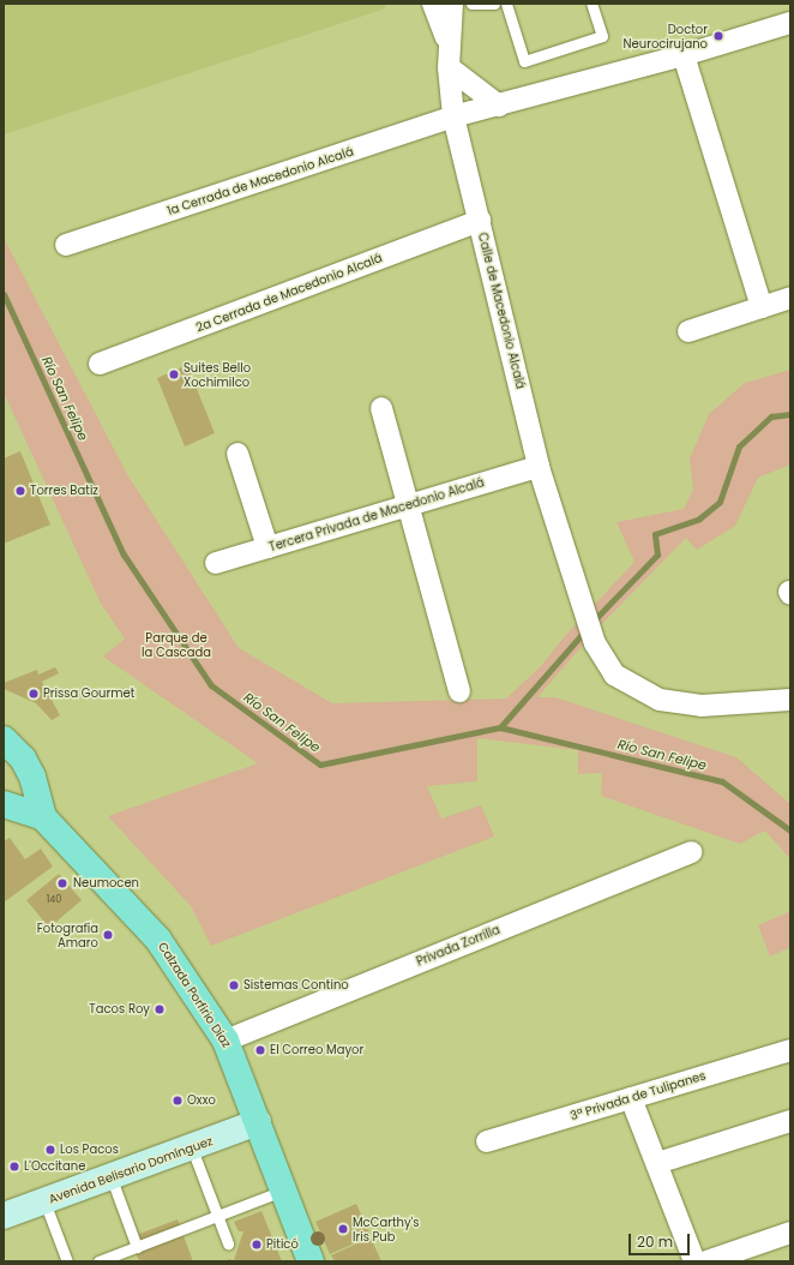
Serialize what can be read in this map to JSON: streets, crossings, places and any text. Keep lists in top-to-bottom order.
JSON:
{
  "streets": {
    "main road": ["Calzada Porfirio Díaz"],
    "street": [
      "1a Cerrada de Macedonio Alcalá",
      "2a Cerrada de Macedonio Alcalá",
      "Calle de Macedonio Alcalá",
      "Tercera Privada de Macedonio Alcalá",
      "Privada Zorrilla",
      "3ª Privada de Tulipanes",
      "Avenida Belisario Domínguez"
    ]
  },
  "crossings": [
    ["1a Cerrada de Macedonio Alcalá", "Calle de Macedonio Alcalá"],
    ["2a Cerrada de Macedonio Alcalá", "Calle de Macedonio Alcalá"],
    ["Calle de Macedonio Alcalá", "Tercera Privada de Macedonio Alcalá"],
    ["Privada Zorrilla", "Calzada Porfirio Díaz"],
    ["Calzada Porfirio Díaz", "Avenida Belisario Domínguez"]
  ],
  "water": ["Río San Felipe"],
  "parks": ["Parque de la Cascada"],
  "places": [
    "Doctor Neurocirujano",
    "Suites Bello Xochimilco",
    "Torres Batiz",
    "Prissa Gourmet",
    "Neumocen",
    "Fotografía Amaro",
    "Sistemas Contino",
    "Tacos Roy",
    "El Correo Mayor",
    "Oxxo",
    "Los Pacos",
    "L'Occitane",
    "McCarthy's Iris Pub",
    "Piticó"
  ],
  "house_numbers": ["140"],
  "scale_bar": "20 m"
}
